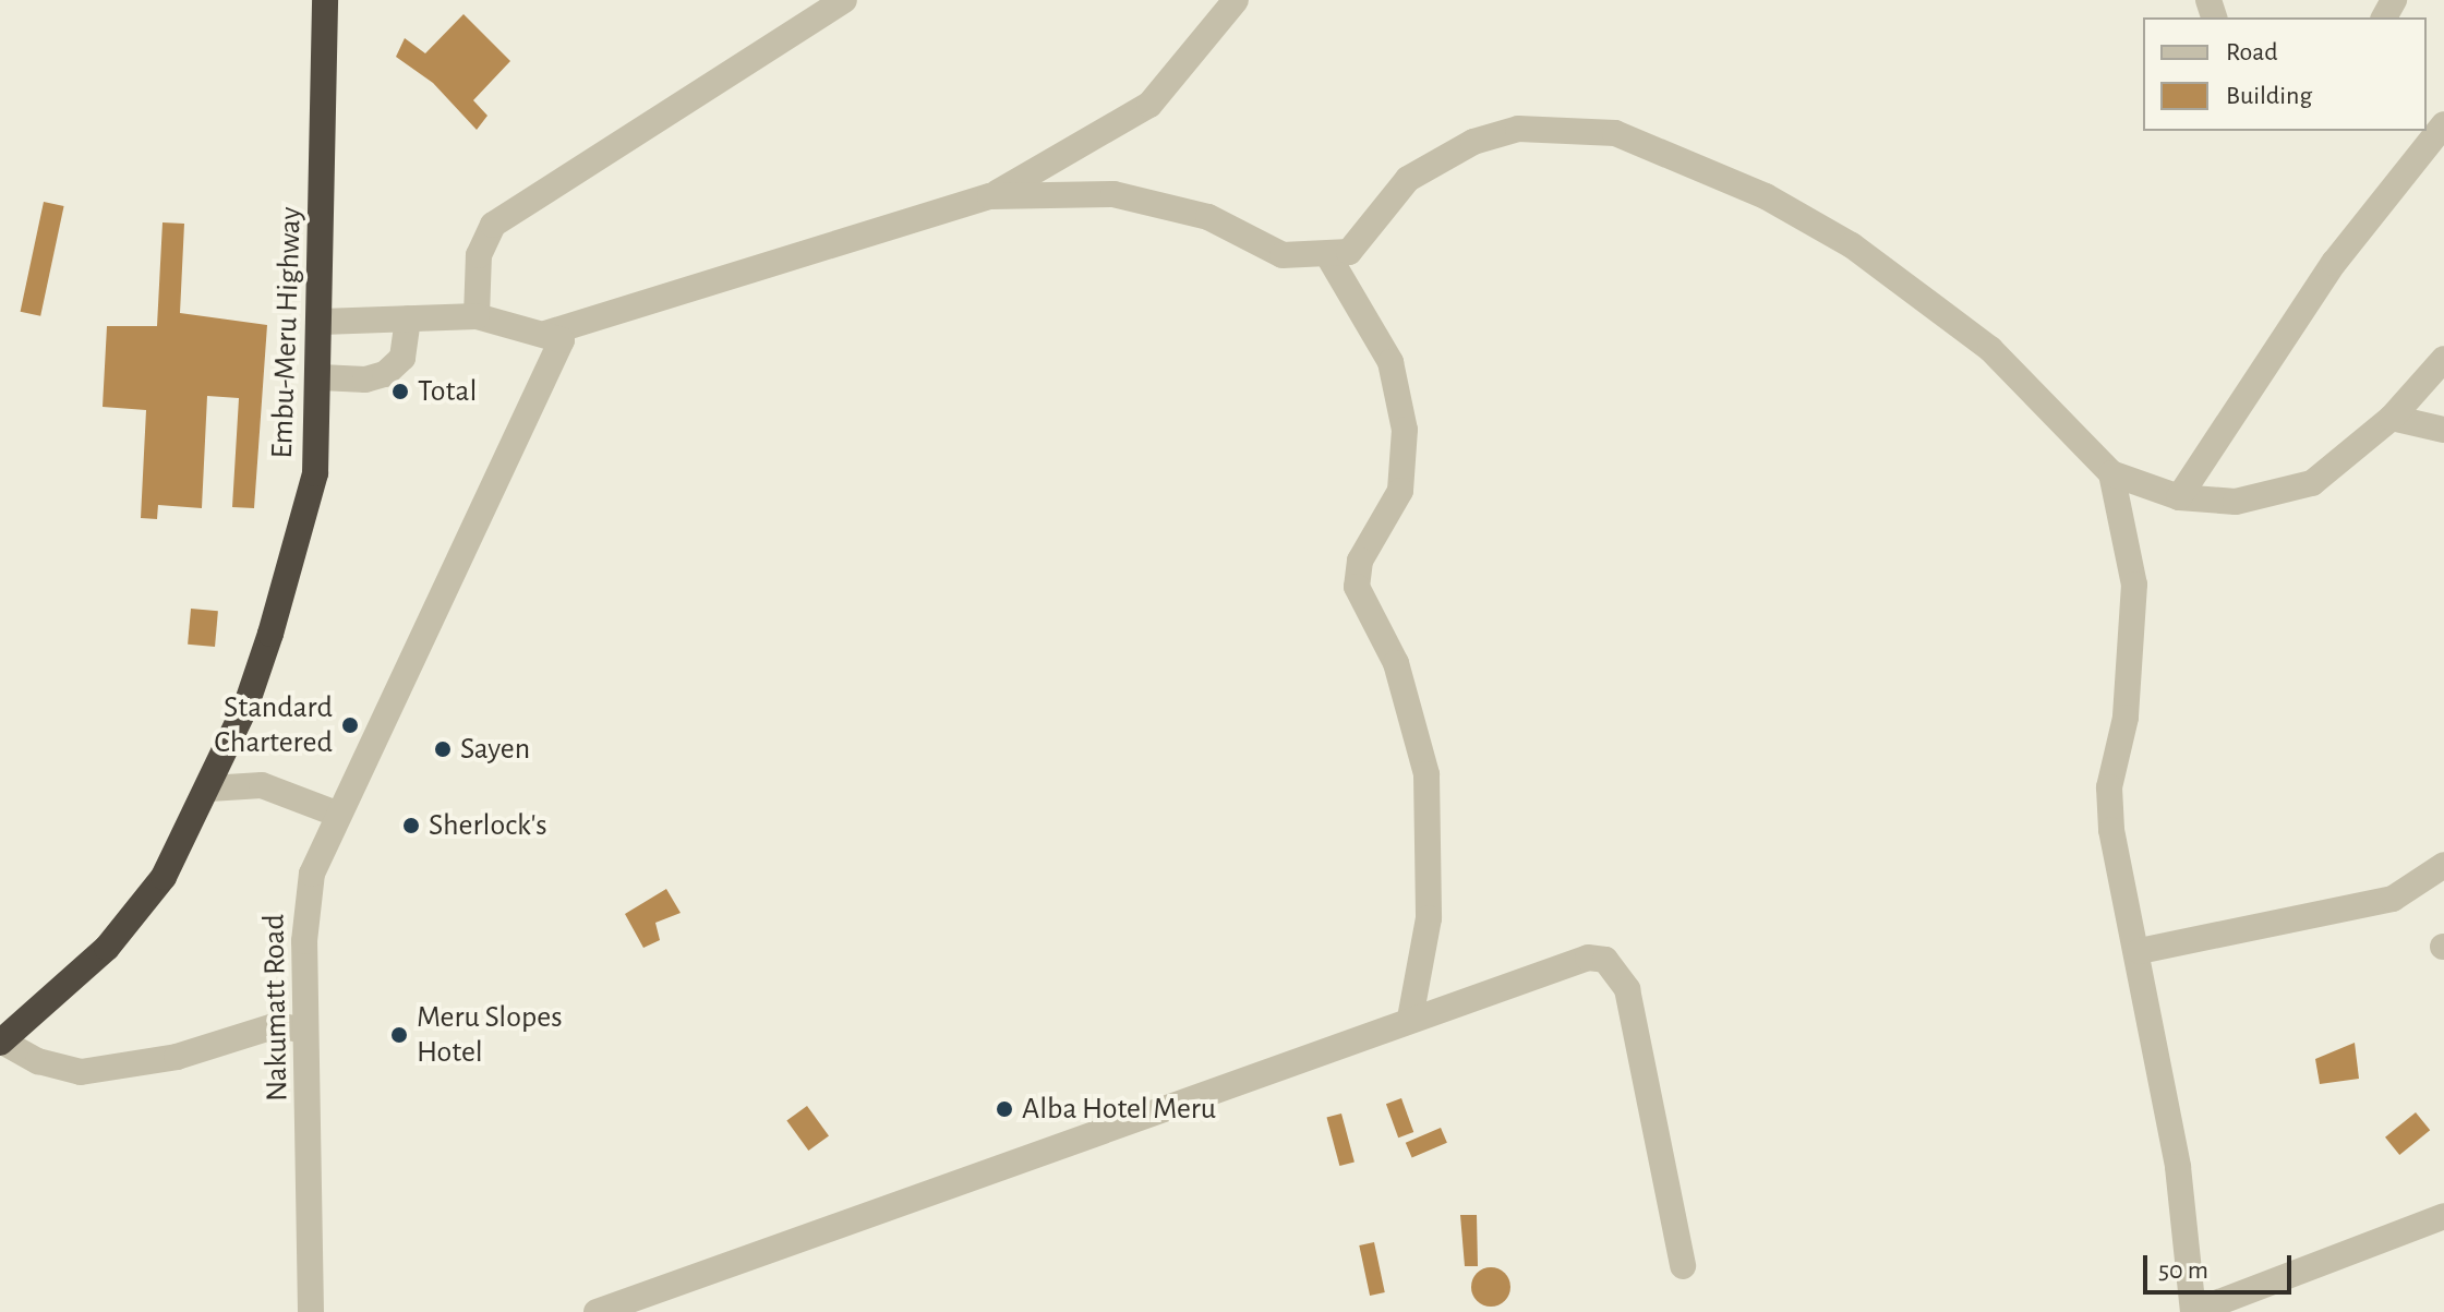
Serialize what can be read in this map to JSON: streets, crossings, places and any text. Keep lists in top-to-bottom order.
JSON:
{
  "streets": {
    "highway": ["Embu-Meru Highway"],
    "street": ["Nakumatt Road"]
  },
  "places": [
    "Total",
    "Standard Chartered",
    "Sayen",
    "Sherlock's",
    "Meru Slopes Hotel",
    "Alba Hotel Meru"
  ],
  "legend": ["Road", "Building"],
  "scale_bar": "50 m"
}
